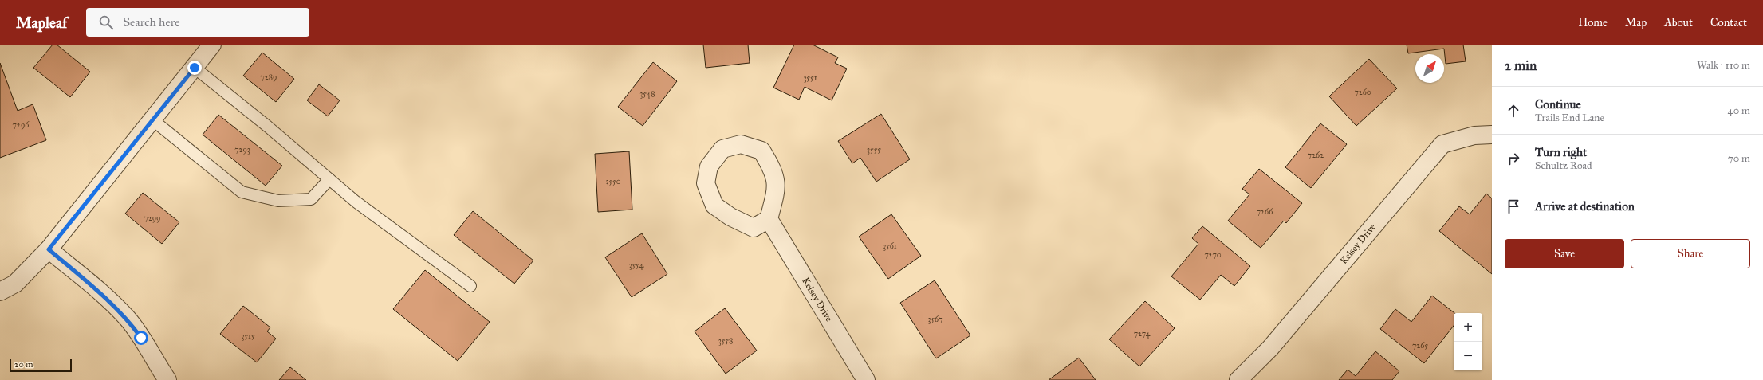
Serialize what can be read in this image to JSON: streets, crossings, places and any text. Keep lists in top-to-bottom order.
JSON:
{
  "streets": {
    "street": ["Kelsey Drive"]
  },
  "house_numbers": [
    "7289",
    "3551",
    "7260",
    "3548",
    "7296",
    "7293",
    "3555",
    "7262",
    "3550",
    "7266",
    "7299",
    "3561",
    "7270",
    "3554",
    "3567",
    "7274",
    "3515",
    "3558",
    "7265"
  ],
  "scale_bar": "20 m",
  "north": "top right",
  "page": {
    "header": "Mapleaf",
    "search": "Search here",
    "nav": [
      "Home",
      "Map",
      "About",
      "Contact"
    ],
    "heading": ["2 min", "Walk · 110 m"],
    "list": [
      ["Continue", "Trails End Lane", "40 m"],
      ["Turn right", "Schultz Road", "70 m"],
      "Arrive at destination"
    ],
    "buttons": ["Save", "Share"],
    "map_buttons": ["+", "−"],
    "scale": "20 m"
  }
}
